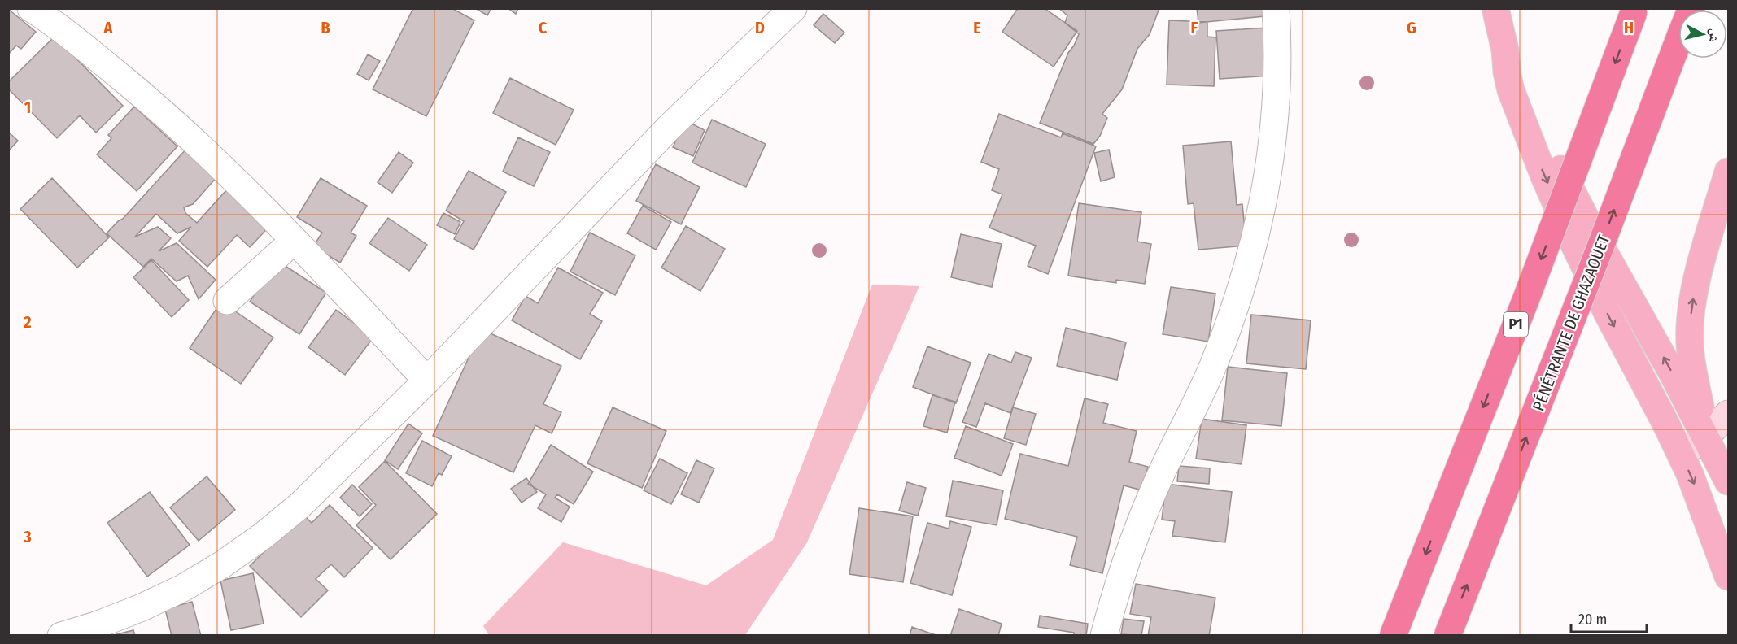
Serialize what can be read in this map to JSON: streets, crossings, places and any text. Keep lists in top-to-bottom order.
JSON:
{
  "streets": {
    "highway": ["PÉNÉTRANTE DE GHAZAOUET", "P1"]
  },
  "scale_bar": "20 m",
  "north": "right",
  "grid": {
    "columns": [
      "A",
      "B",
      "C",
      "D",
      "E",
      "F",
      "G",
      "H"
    ],
    "rows": ["1", "2", "3"]
  }
}
